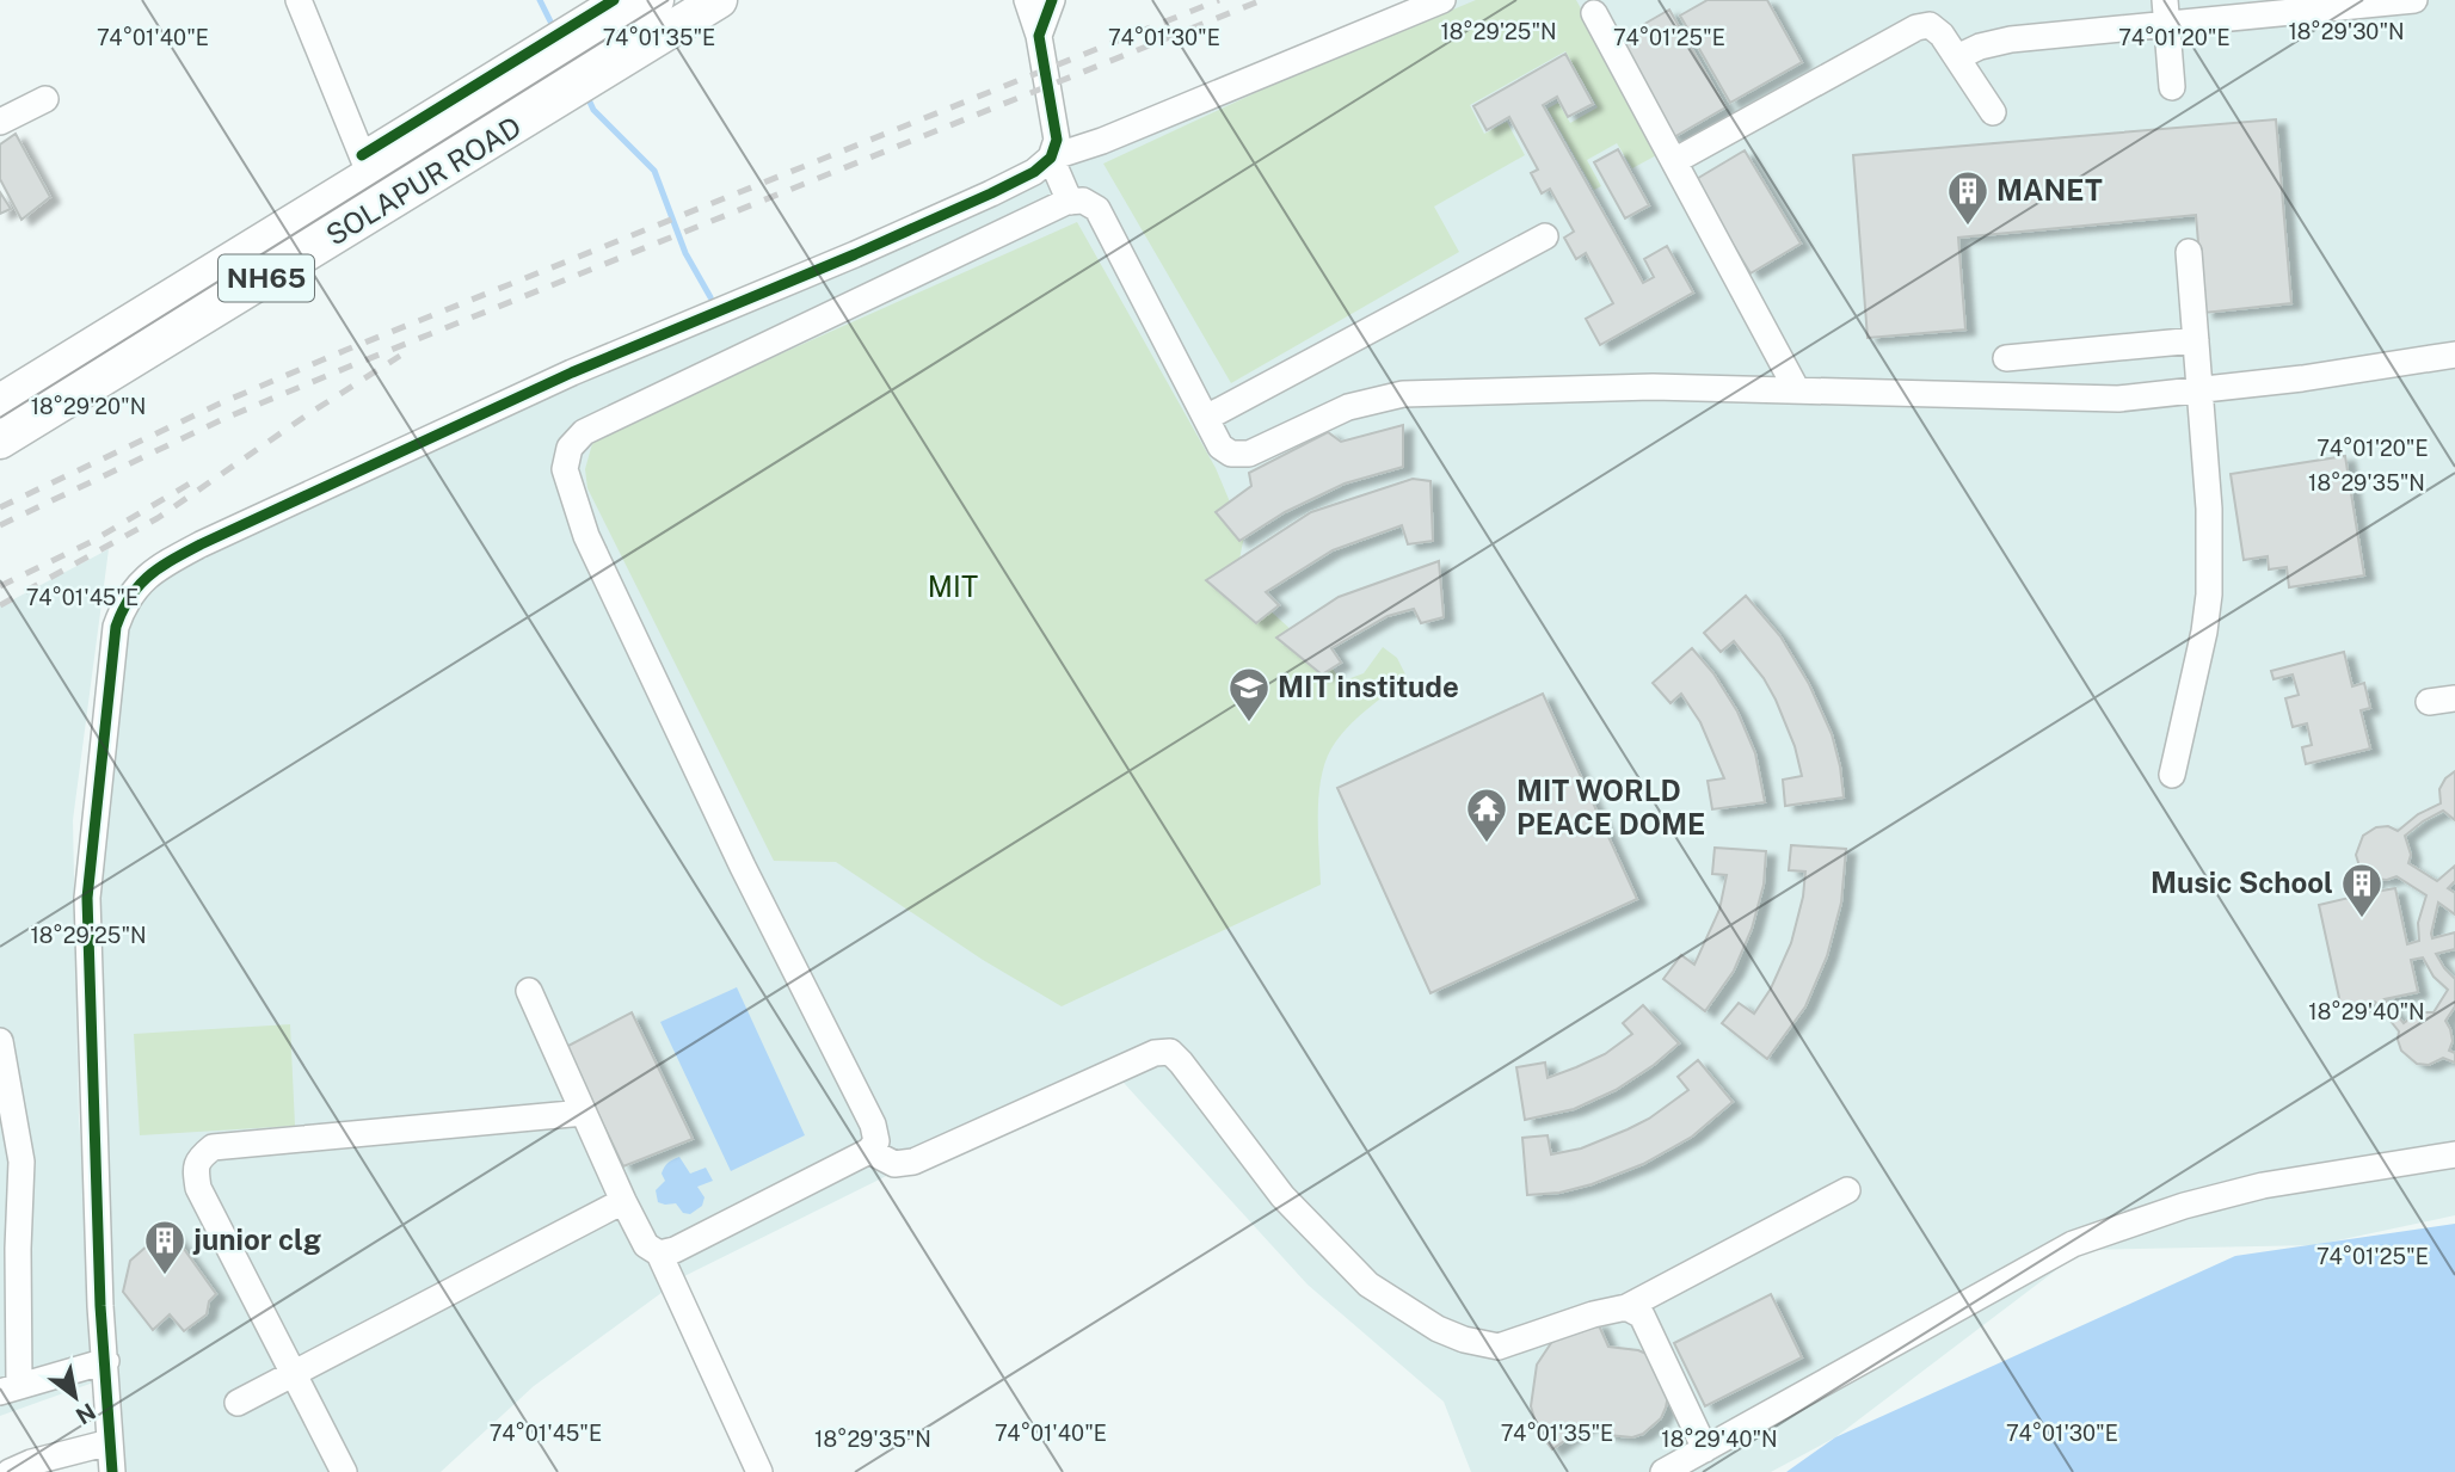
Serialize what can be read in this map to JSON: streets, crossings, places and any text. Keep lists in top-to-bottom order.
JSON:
{
  "streets": {
    "highway": ["SOLAPUR ROAD", "NH65"]
  },
  "parks": ["MIT"],
  "places": {
    "building": ["MANET", "Music School", "junior clg"],
    "school or university": ["MIT institude"],
    "temple": ["MIT WORLD PEACE DOME"]
  },
  "north": "bottom right",
  "coordinates": [
    "18°29'25\"N",
    "18°29'30\"N",
    "74°01'20\"E",
    "74°01'40\"E",
    "74°01'35\"E",
    "74°01'30\"E",
    "74°01'25\"E",
    "18°29'20\"N",
    "18°29'35\"N",
    "74°01'45\"E",
    "18°29'40\"N"
  ]
}
